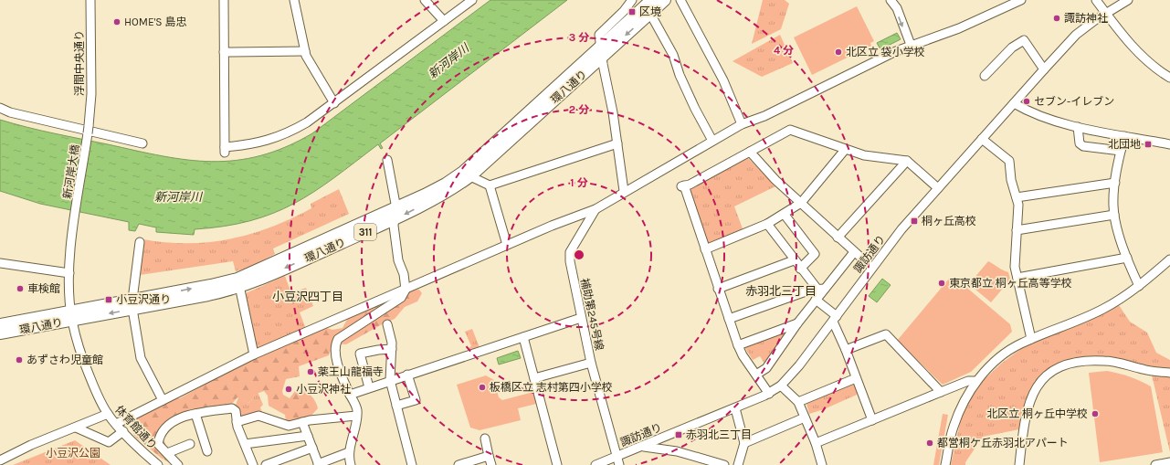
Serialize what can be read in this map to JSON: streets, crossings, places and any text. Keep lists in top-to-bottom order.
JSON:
{
  "streets": {
    "main road": ["環八通り", "311"],
    "street": [
      "浮間中央通り",
      "新河岸大橋",
      "諏訪通り",
      "補助第245号線",
      "体育館通り"
    ]
  },
  "crossings": [
    ["浮間中央通り", "新河岸大橋"],
    ["環八通り", "体育館通り"],
    ["新河岸大橋", "体育館通り"],
    ["諏訪通り", "補助第245号線"]
  ],
  "districts": ["赤羽北三丁目", "小豆沢四丁目"],
  "water": ["新河岸川"],
  "parks": ["小豆沢公園"],
  "places": {
    "transit": [
      "区境",
      "北団地",
      "桐ヶ丘高校",
      "小豆沢通り",
      "赤羽北三丁目"
    ],
    "other": [
      "諏訪神社",
      "HOME'S 島忠",
      "北区立 袋小学校",
      "セブン-イレブン",
      "東京都立 桐ヶ丘高等学校",
      "車検館",
      "あずさわ児童館",
      "薬王山龍福寺",
      "板橋区立 志村第四小学校",
      "小豆沢神社",
      "北区立 桐ヶ丘中学校",
      "都営桐ケ丘赤羽北アパート"
    ]
  },
  "rings": [
    "3 分",
    "4 分",
    "2 分",
    "1 分"
  ]
}
